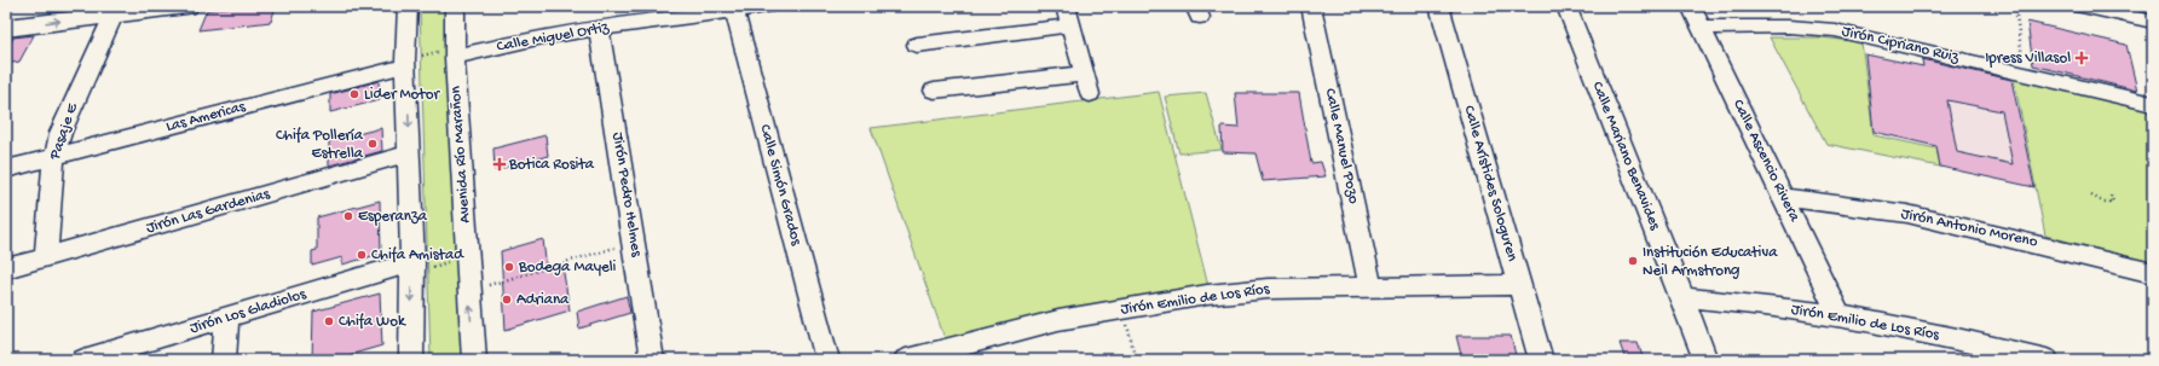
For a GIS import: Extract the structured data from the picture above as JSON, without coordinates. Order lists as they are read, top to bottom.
{
  "streets": {
    "street": [
      "Calle Miguel Ortiz",
      "Jirón Cipriano Ruiz",
      "Las Americas",
      "Pasaje E",
      "Calle Manuel Pozo",
      "Avenida Río Marañon",
      "Calle Mariano Benavides",
      "Calle Ascencio Rivera",
      "Calle Arístides Sologuren",
      "Calle Simón Grados",
      "Jirón Pedro Helmes",
      "Jirón Las Gardenias",
      "Jirón Antonio Moreno",
      "Jirón Emilio de Los Ríos",
      "Jirón Los Gladiolos"
    ]
  },
  "crossings": [
    ["Calle Miguel Ortiz", "Avenida Río Marañon"],
    ["Calle Miguel Ortiz", "Calle Simón Grados"],
    ["Calle Miguel Ortiz", "Jirón Pedro Helmes"],
    ["Jirón Cipriano Ruiz", "Calle Ascencio Rivera"],
    ["Las Americas", "Pasaje E"],
    ["Pasaje E", "Jirón Las Gardenias"],
    ["Calle Manuel Pozo", "Jirón Emilio de Los Ríos"],
    ["Calle Mariano Benavides", "Jirón Emilio de Los Ríos"],
    ["Calle Ascencio Rivera", "Jirón Antonio Moreno"],
    ["Calle Ascencio Rivera", "Jirón Emilio de Los Ríos"],
    ["Calle Arístides Sologuren", "Jirón Emilio de Los Ríos"]
  ],
  "places": {
    "health": ["Ipress Villasol", "Botica Rosita"],
    "other": [
      "Lider Motor",
      "Chifa Pollería Estrella",
      "Esperanza",
      "Chifa Amistad",
      "Institución Educativa Neil Armstrong",
      "Bodega Mayeli",
      "Adriana",
      "Chifa Wok"
    ]
  }
}
